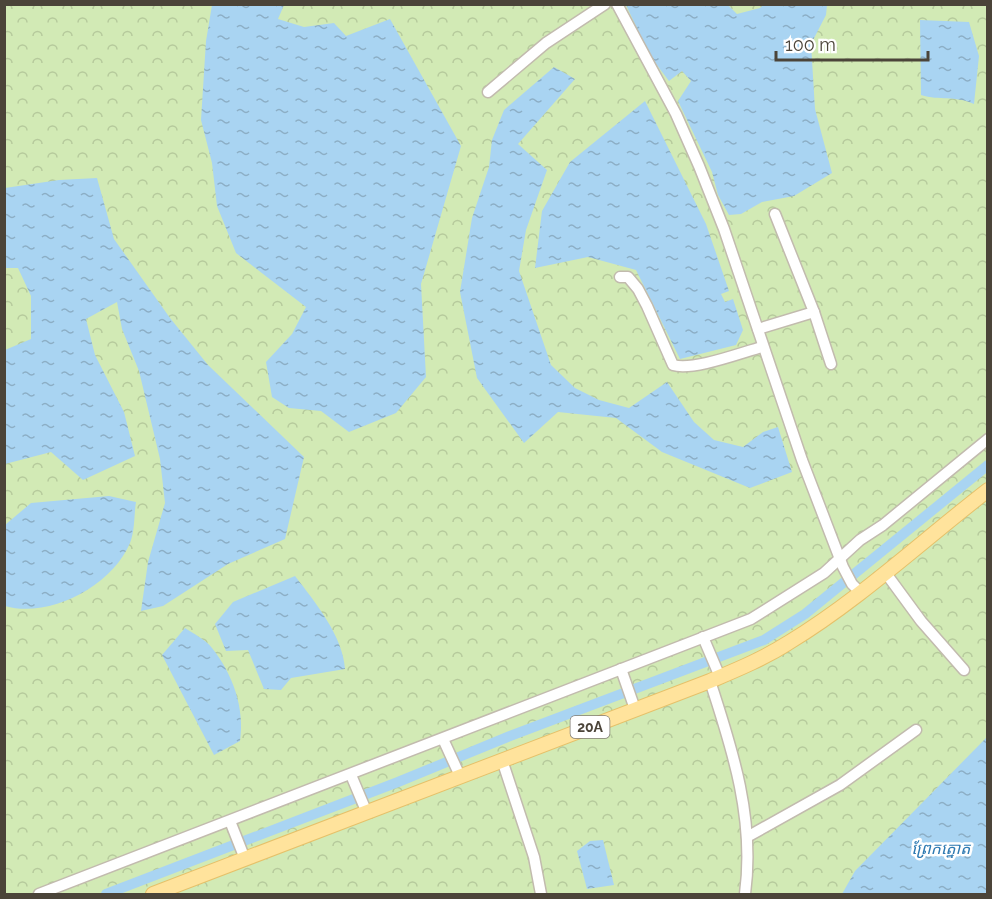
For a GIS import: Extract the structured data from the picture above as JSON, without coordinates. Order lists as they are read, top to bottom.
{
  "streets": {
    "main road": ["20A"]
  },
  "water": ["ព្រែកត្នោត"],
  "scale_bar": "100 m"
}
